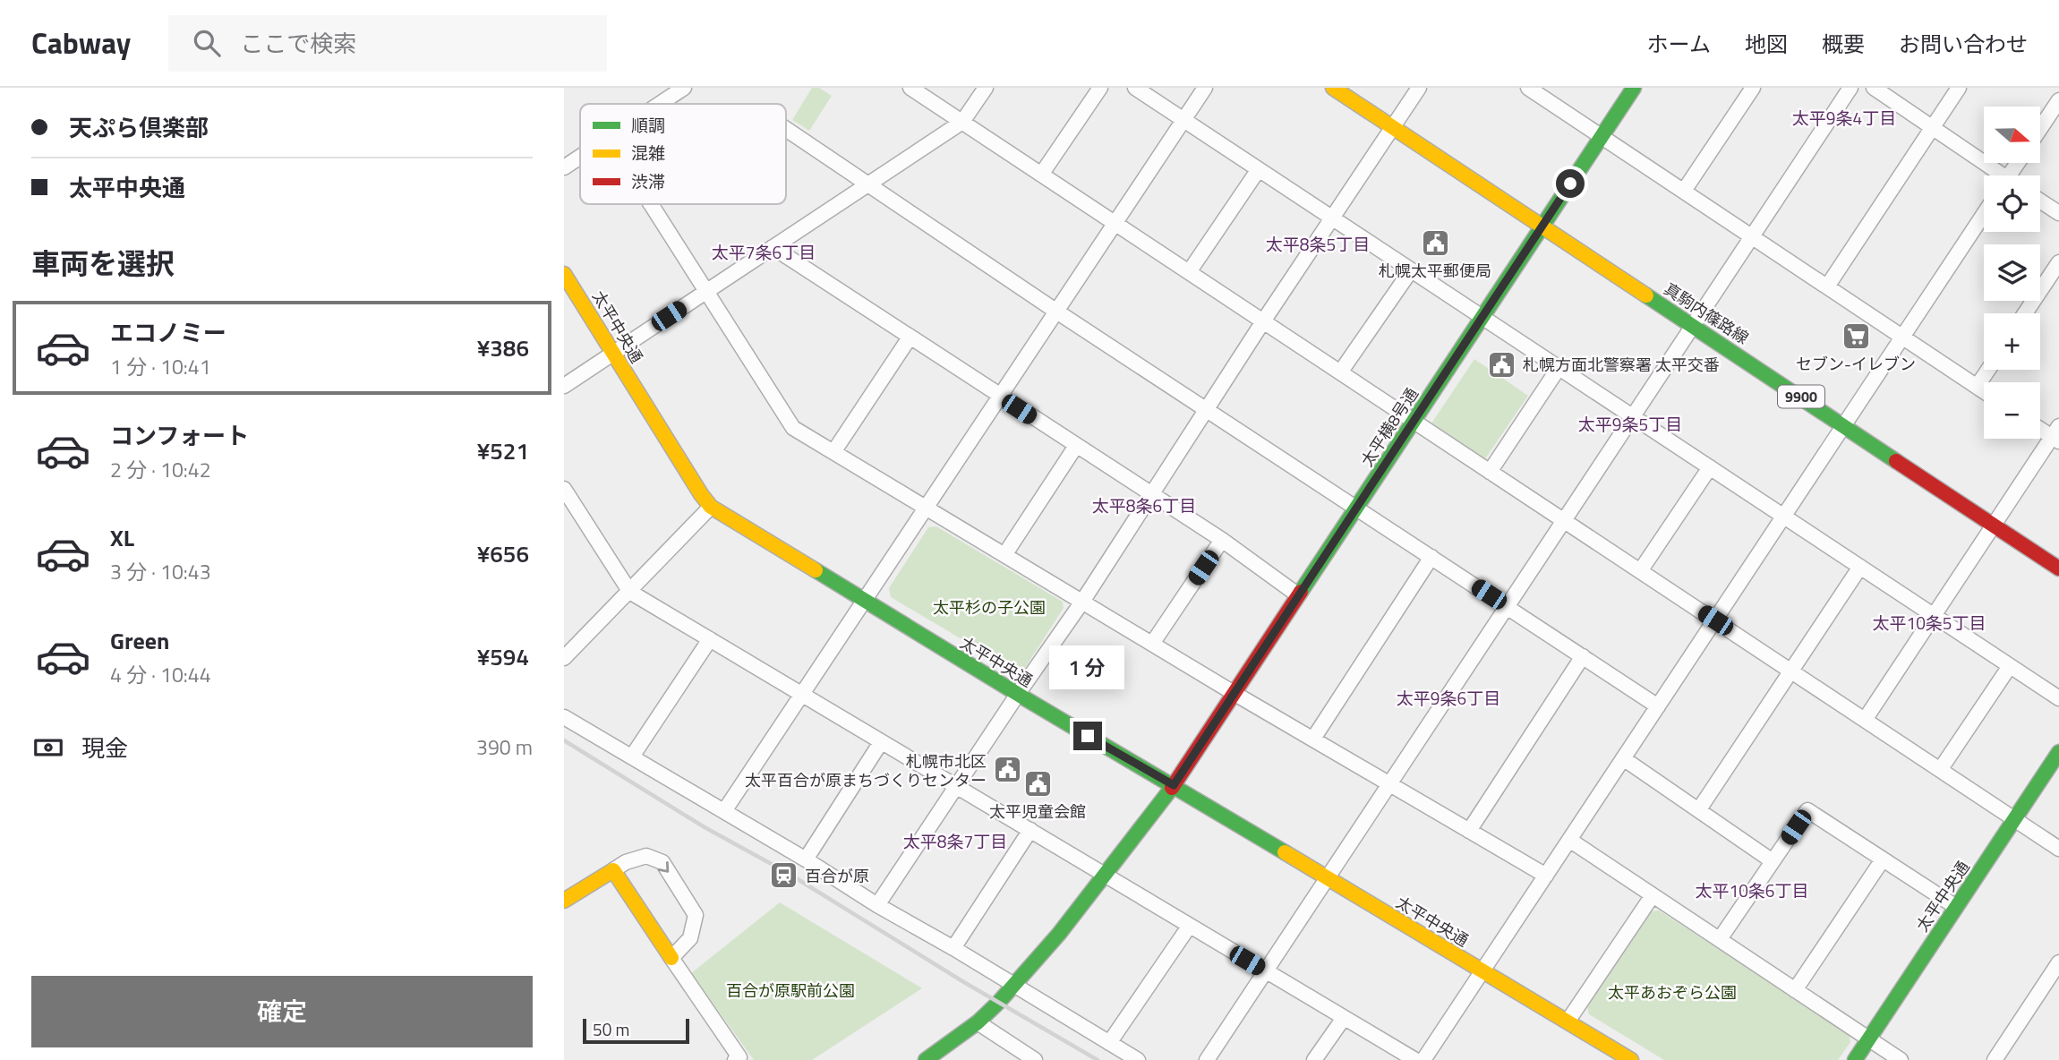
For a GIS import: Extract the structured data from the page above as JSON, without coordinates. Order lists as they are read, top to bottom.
{
  "streets": {
    "street": [
      "真駒内篠路線",
      "太平中央通",
      "9900",
      "太平横8号通"
    ]
  },
  "crossings": [
    ["真駒内篠路線", "太平横8号通"],
    ["太平中央通", "太平横8号通"]
  ],
  "districts": [
    "太平9条4丁目",
    "太平8条5丁目",
    "太平7条6丁目",
    "太平9条5丁目",
    "太平8条6丁目",
    "太平10条5丁目",
    "太平9条6丁目",
    "太平8条7丁目",
    "太平10条6丁目"
  ],
  "parks": ["太平杉の子公園", "百合が原駅前公園", "太平あおぞら公園"],
  "places": {
    "public building": [
      "札幌太平郵便局",
      "札幌方面北警察署 太平交番",
      "札幌市北区 太平百合が原まちづくりセンター",
      "太平児童会館"
    ],
    "supermarket": ["セブン-イレブン"],
    "station": ["百合が原"]
  },
  "legend": ["順調", "混雑", "渋滞"],
  "scale_bar": "50 m",
  "north": "right",
  "page": {
    "header": "Cabway",
    "search": "ここで検索",
    "nav": [
      "ホーム",
      "地図",
      "概要",
      "お問い合わせ"
    ],
    "banner": ["天ぷら倶楽部", "太平中央通"],
    "map_buttons": ["+", "−"],
    "heading": "車両を選択",
    "list": [
      {
        "name": "エコノミー",
        "note": "1 分 · 10:41",
        "value": "¥386"
      },
      {
        "name": "コンフォート",
        "note": "2 分 · 10:42",
        "value": "¥521"
      },
      {
        "name": "XL",
        "note": "3 分 · 10:43",
        "value": "¥656"
      },
      {
        "name": "Green",
        "note": "4 分 · 10:44",
        "value": "¥594"
      }
    ],
    "bubble": "1 分",
    "pay": ["現金", "390 m"],
    "buttons": "確定",
    "scale": "50 m"
  }
}
